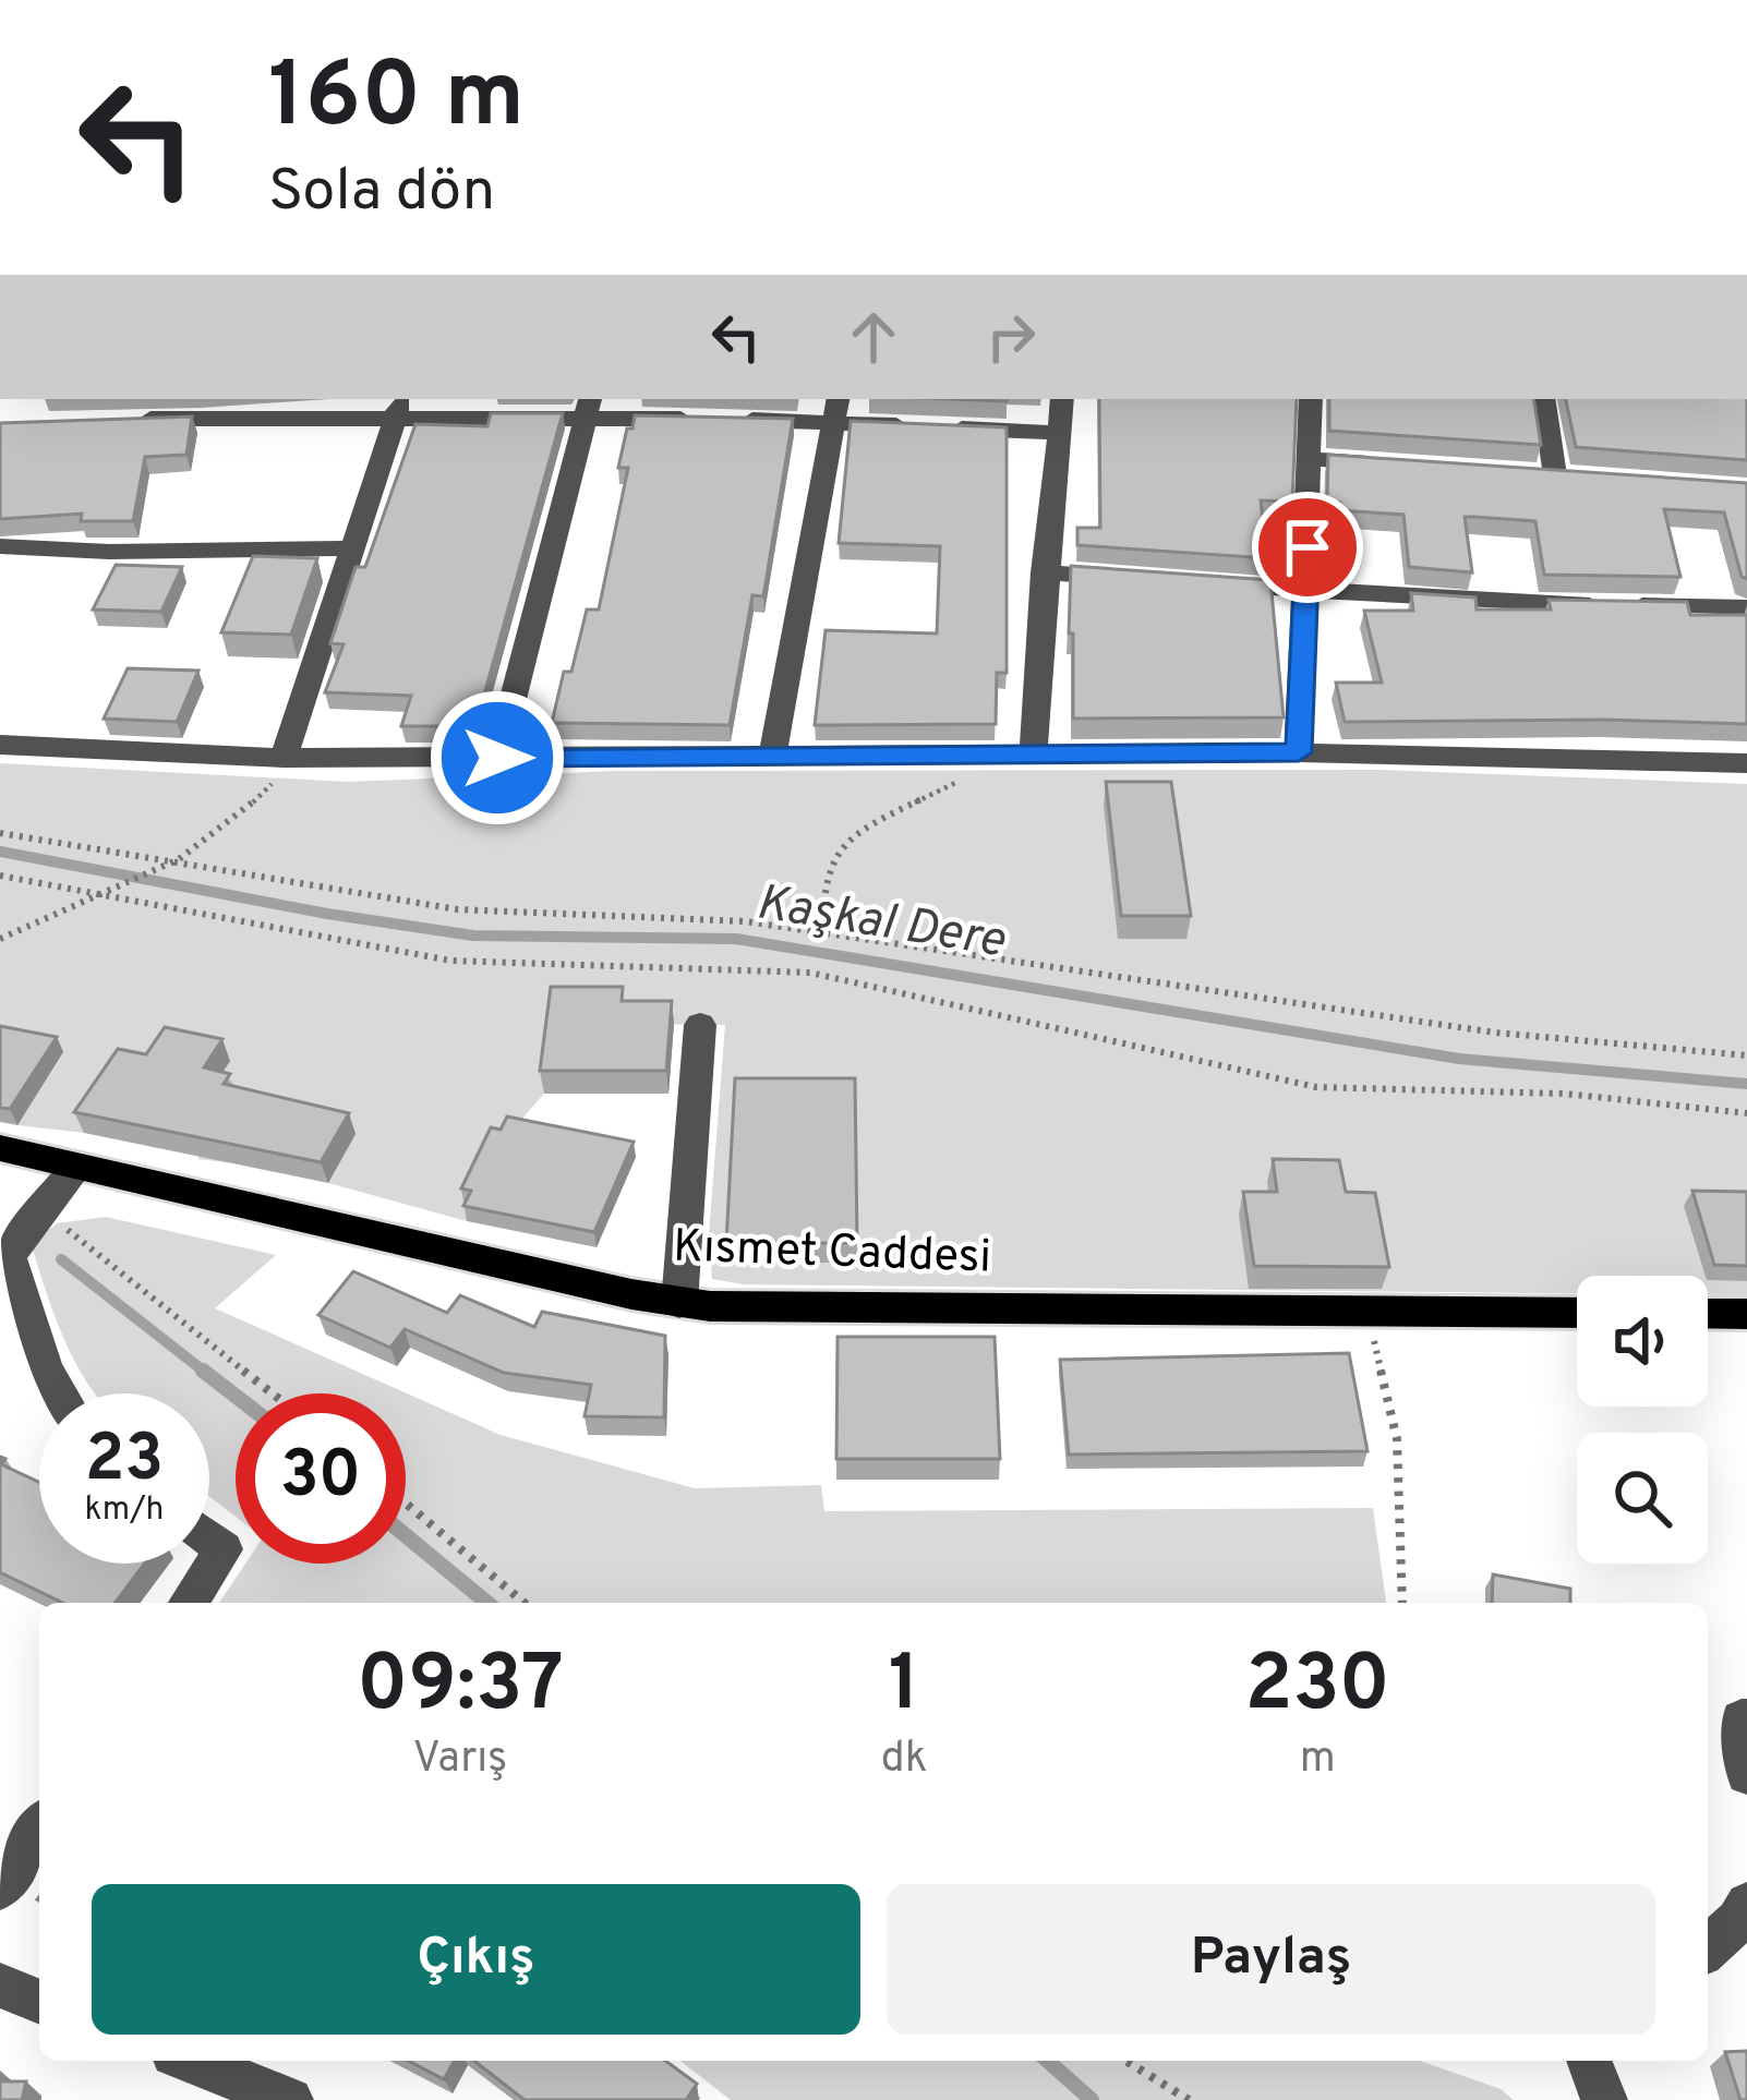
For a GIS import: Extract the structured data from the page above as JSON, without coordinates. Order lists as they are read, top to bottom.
{
  "streets": {
    "main road": ["Kısmet Caddesi"]
  },
  "water": ["Kaşkal Dere"],
  "page": {
    "turn": ["160 m", "Sola dön"],
    "speed": "23 km/h",
    "limit": "30",
    "eta": [
      "09:37",
      "Varış",
      "1",
      "dk",
      "230",
      "m"
    ],
    "buttons": ["Çıkış", "Paylaş"]
  }
}
